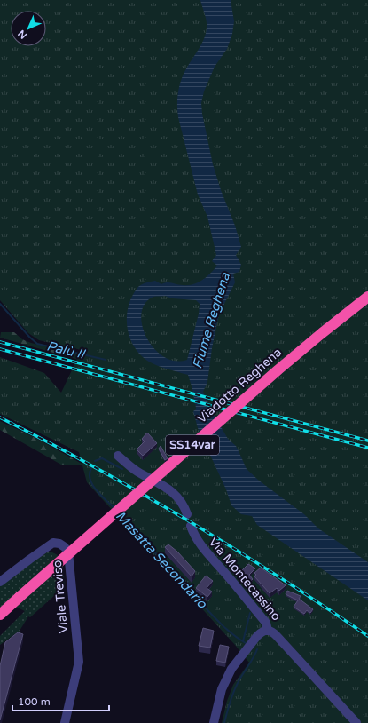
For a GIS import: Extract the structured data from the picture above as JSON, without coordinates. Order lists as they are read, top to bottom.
{
  "streets": {
    "highway": ["Viadotto Reghena", "SS14var"],
    "street": ["Via Montecassino", "Viale Treviso"]
  },
  "water": ["Fiume Reghena", "Palù II", "Masatta Secondario"],
  "scale_bar": "100 m",
  "north": "bottom left"
}
